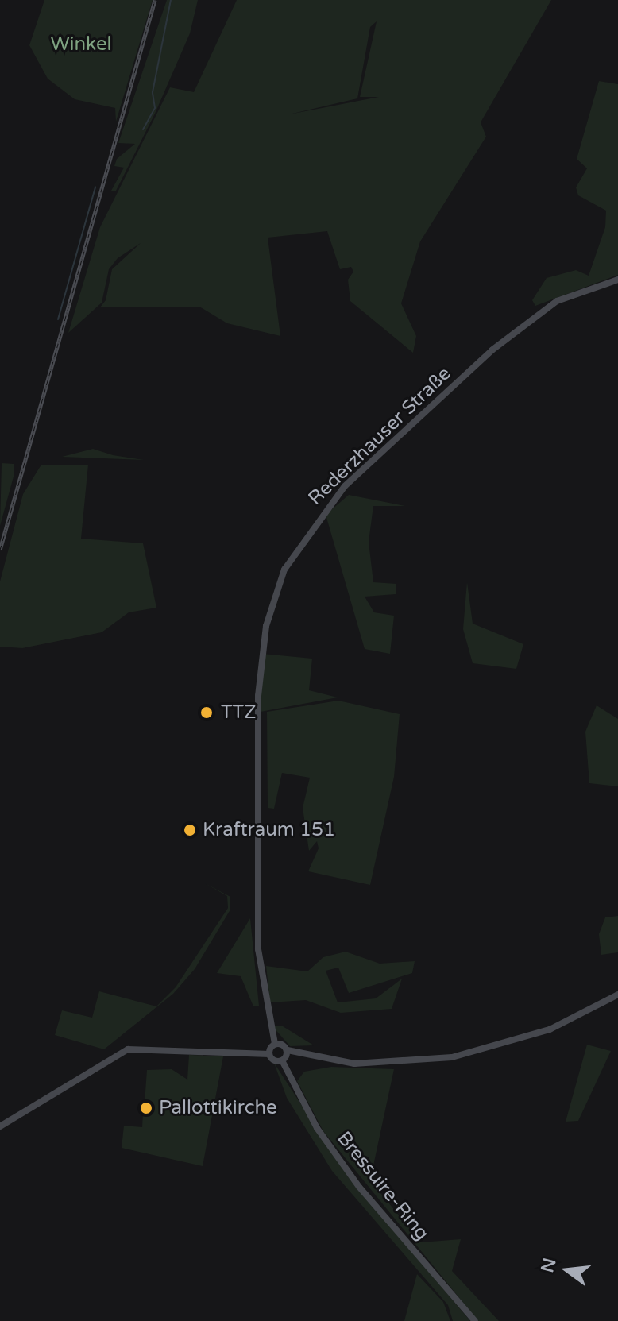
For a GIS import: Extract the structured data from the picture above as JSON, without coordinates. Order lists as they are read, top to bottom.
{
  "streets": {
    "main road": ["Rederzhauser Straße", "Bressuire-Ring"]
  },
  "parks": ["Winkel"],
  "places": ["TTZ", "Kraftraum 151", "Pallottikirche"],
  "north": "left"
}
